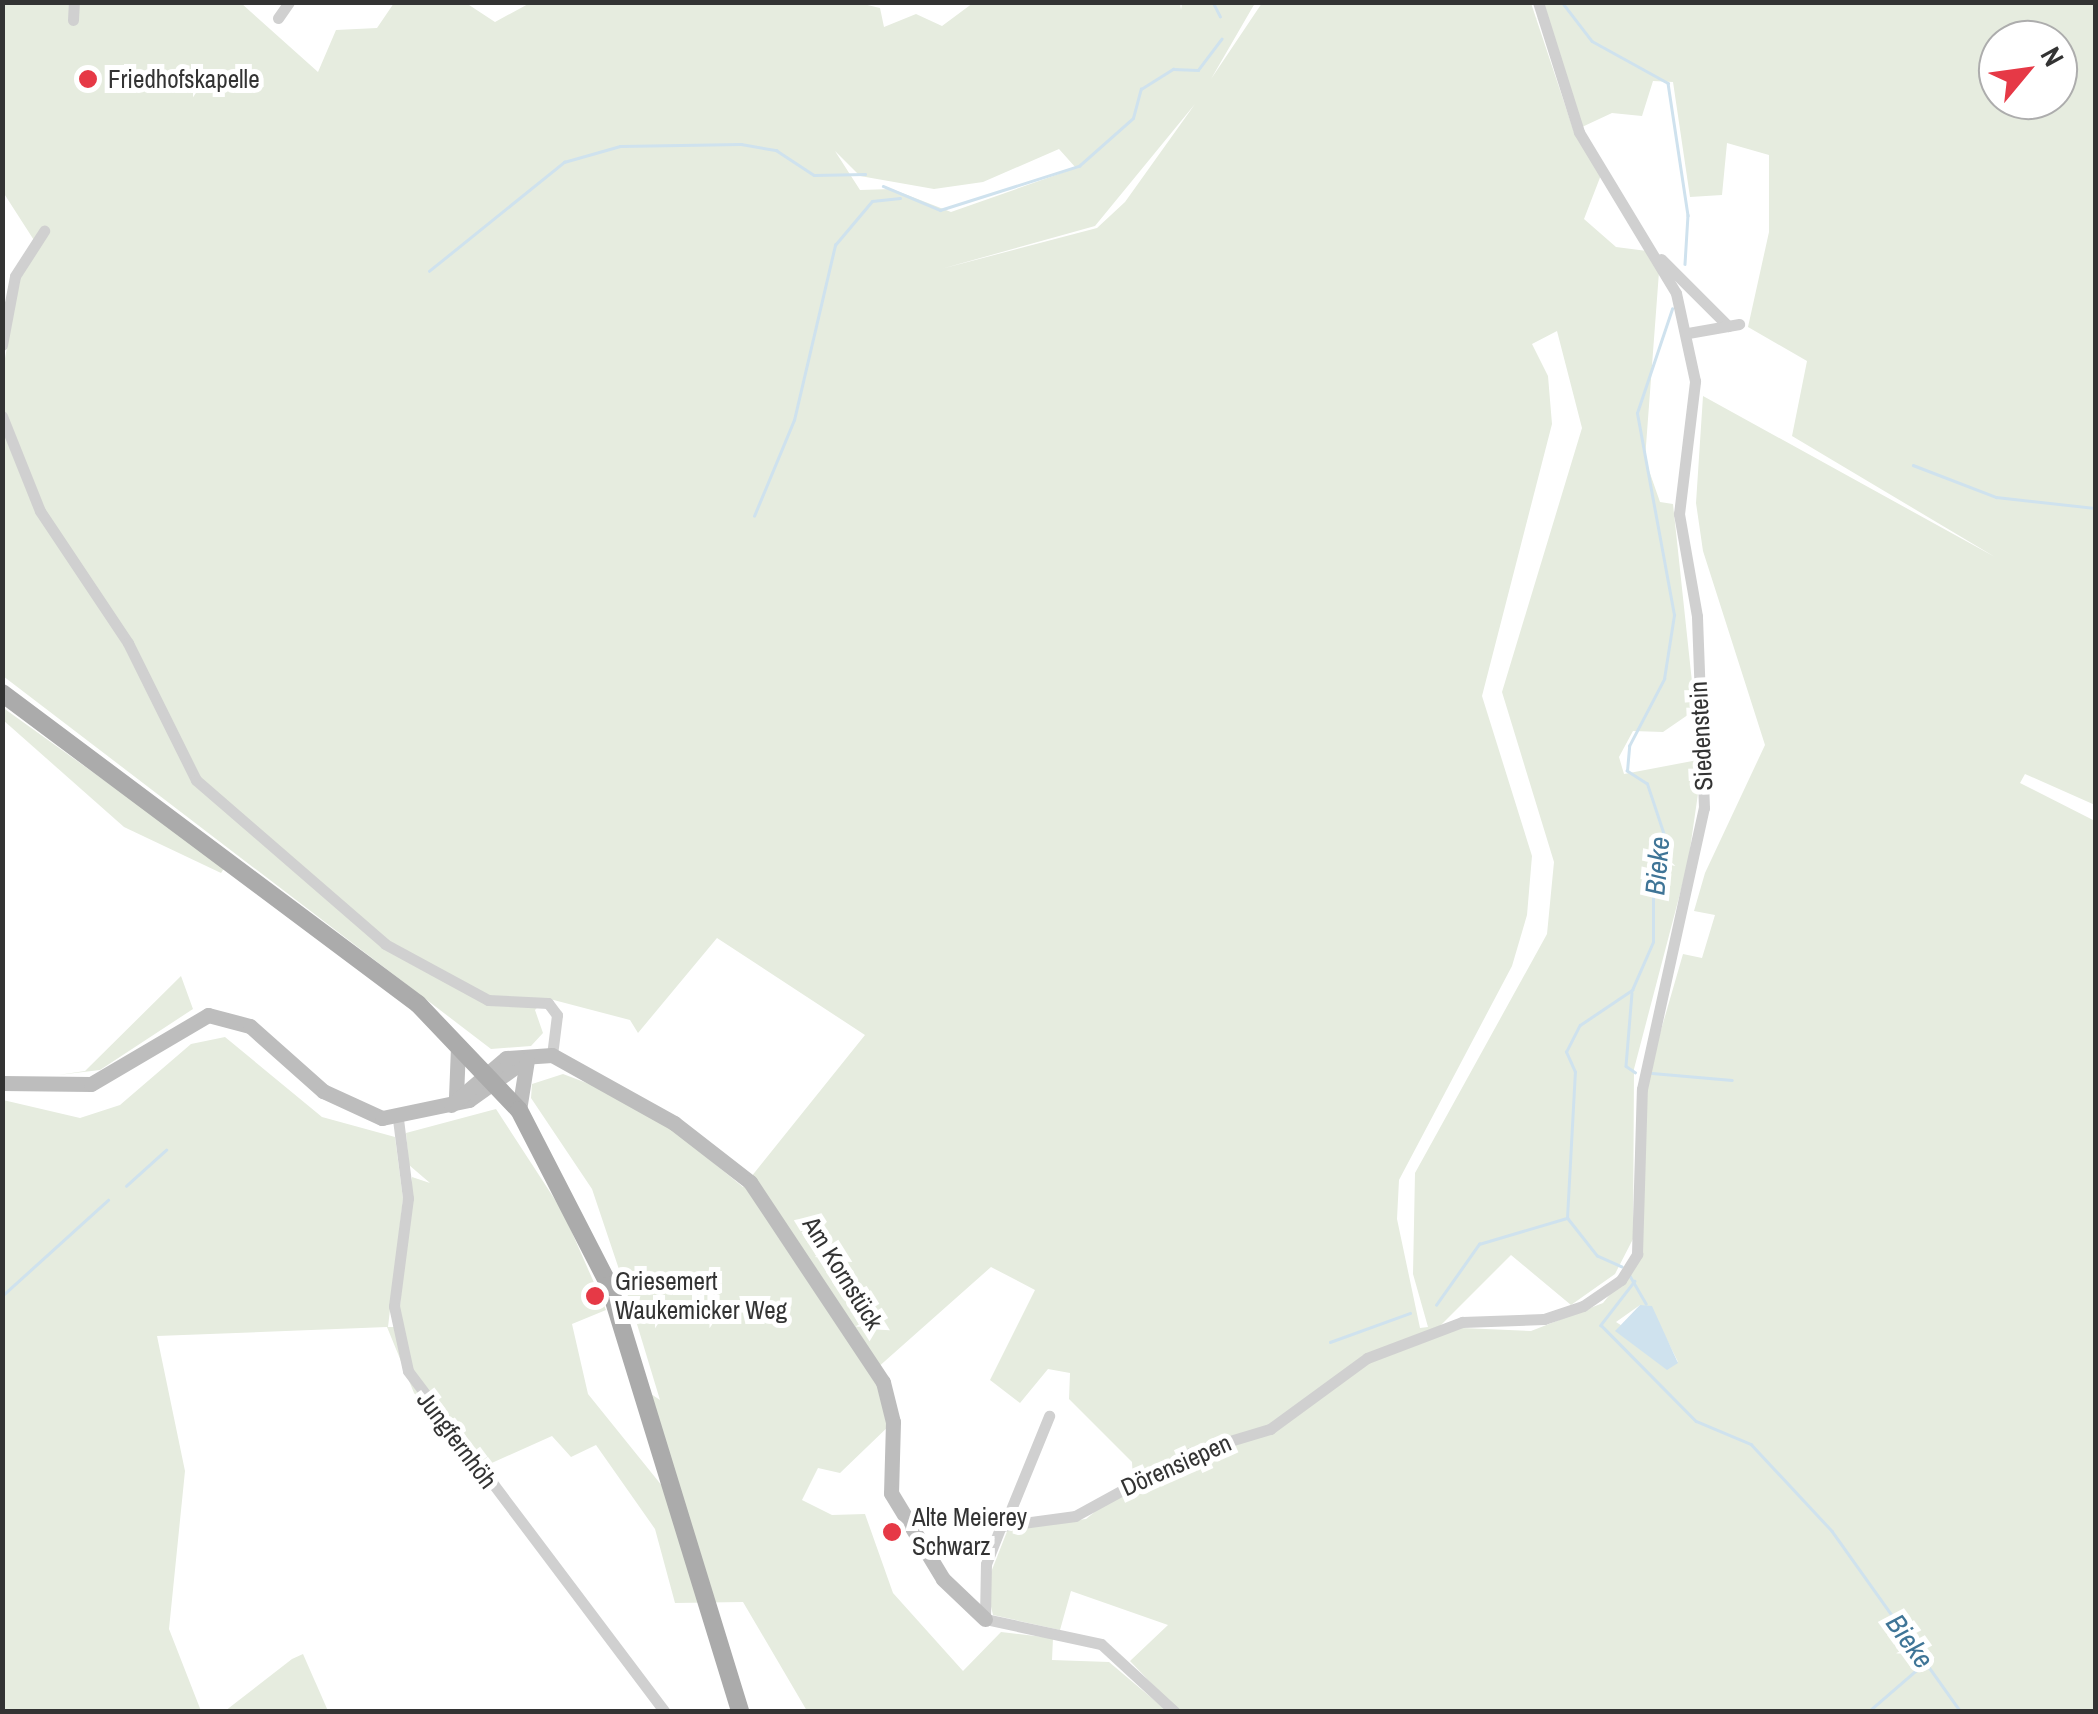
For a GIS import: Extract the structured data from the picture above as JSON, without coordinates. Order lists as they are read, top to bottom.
{
  "streets": {
    "street": [
      "Siedenstein",
      "Am Kornstück",
      "Jungfernhöh",
      "Dörensiepen"
    ]
  },
  "crossings": [
    ["Siedenstein", "Dörensiepen"]
  ],
  "water": ["Bieke"],
  "places": ["Friedhofskapelle", "Griesemert Waukemicker Weg", "Alte Meierey Schwarz"],
  "north": "top right"
}
